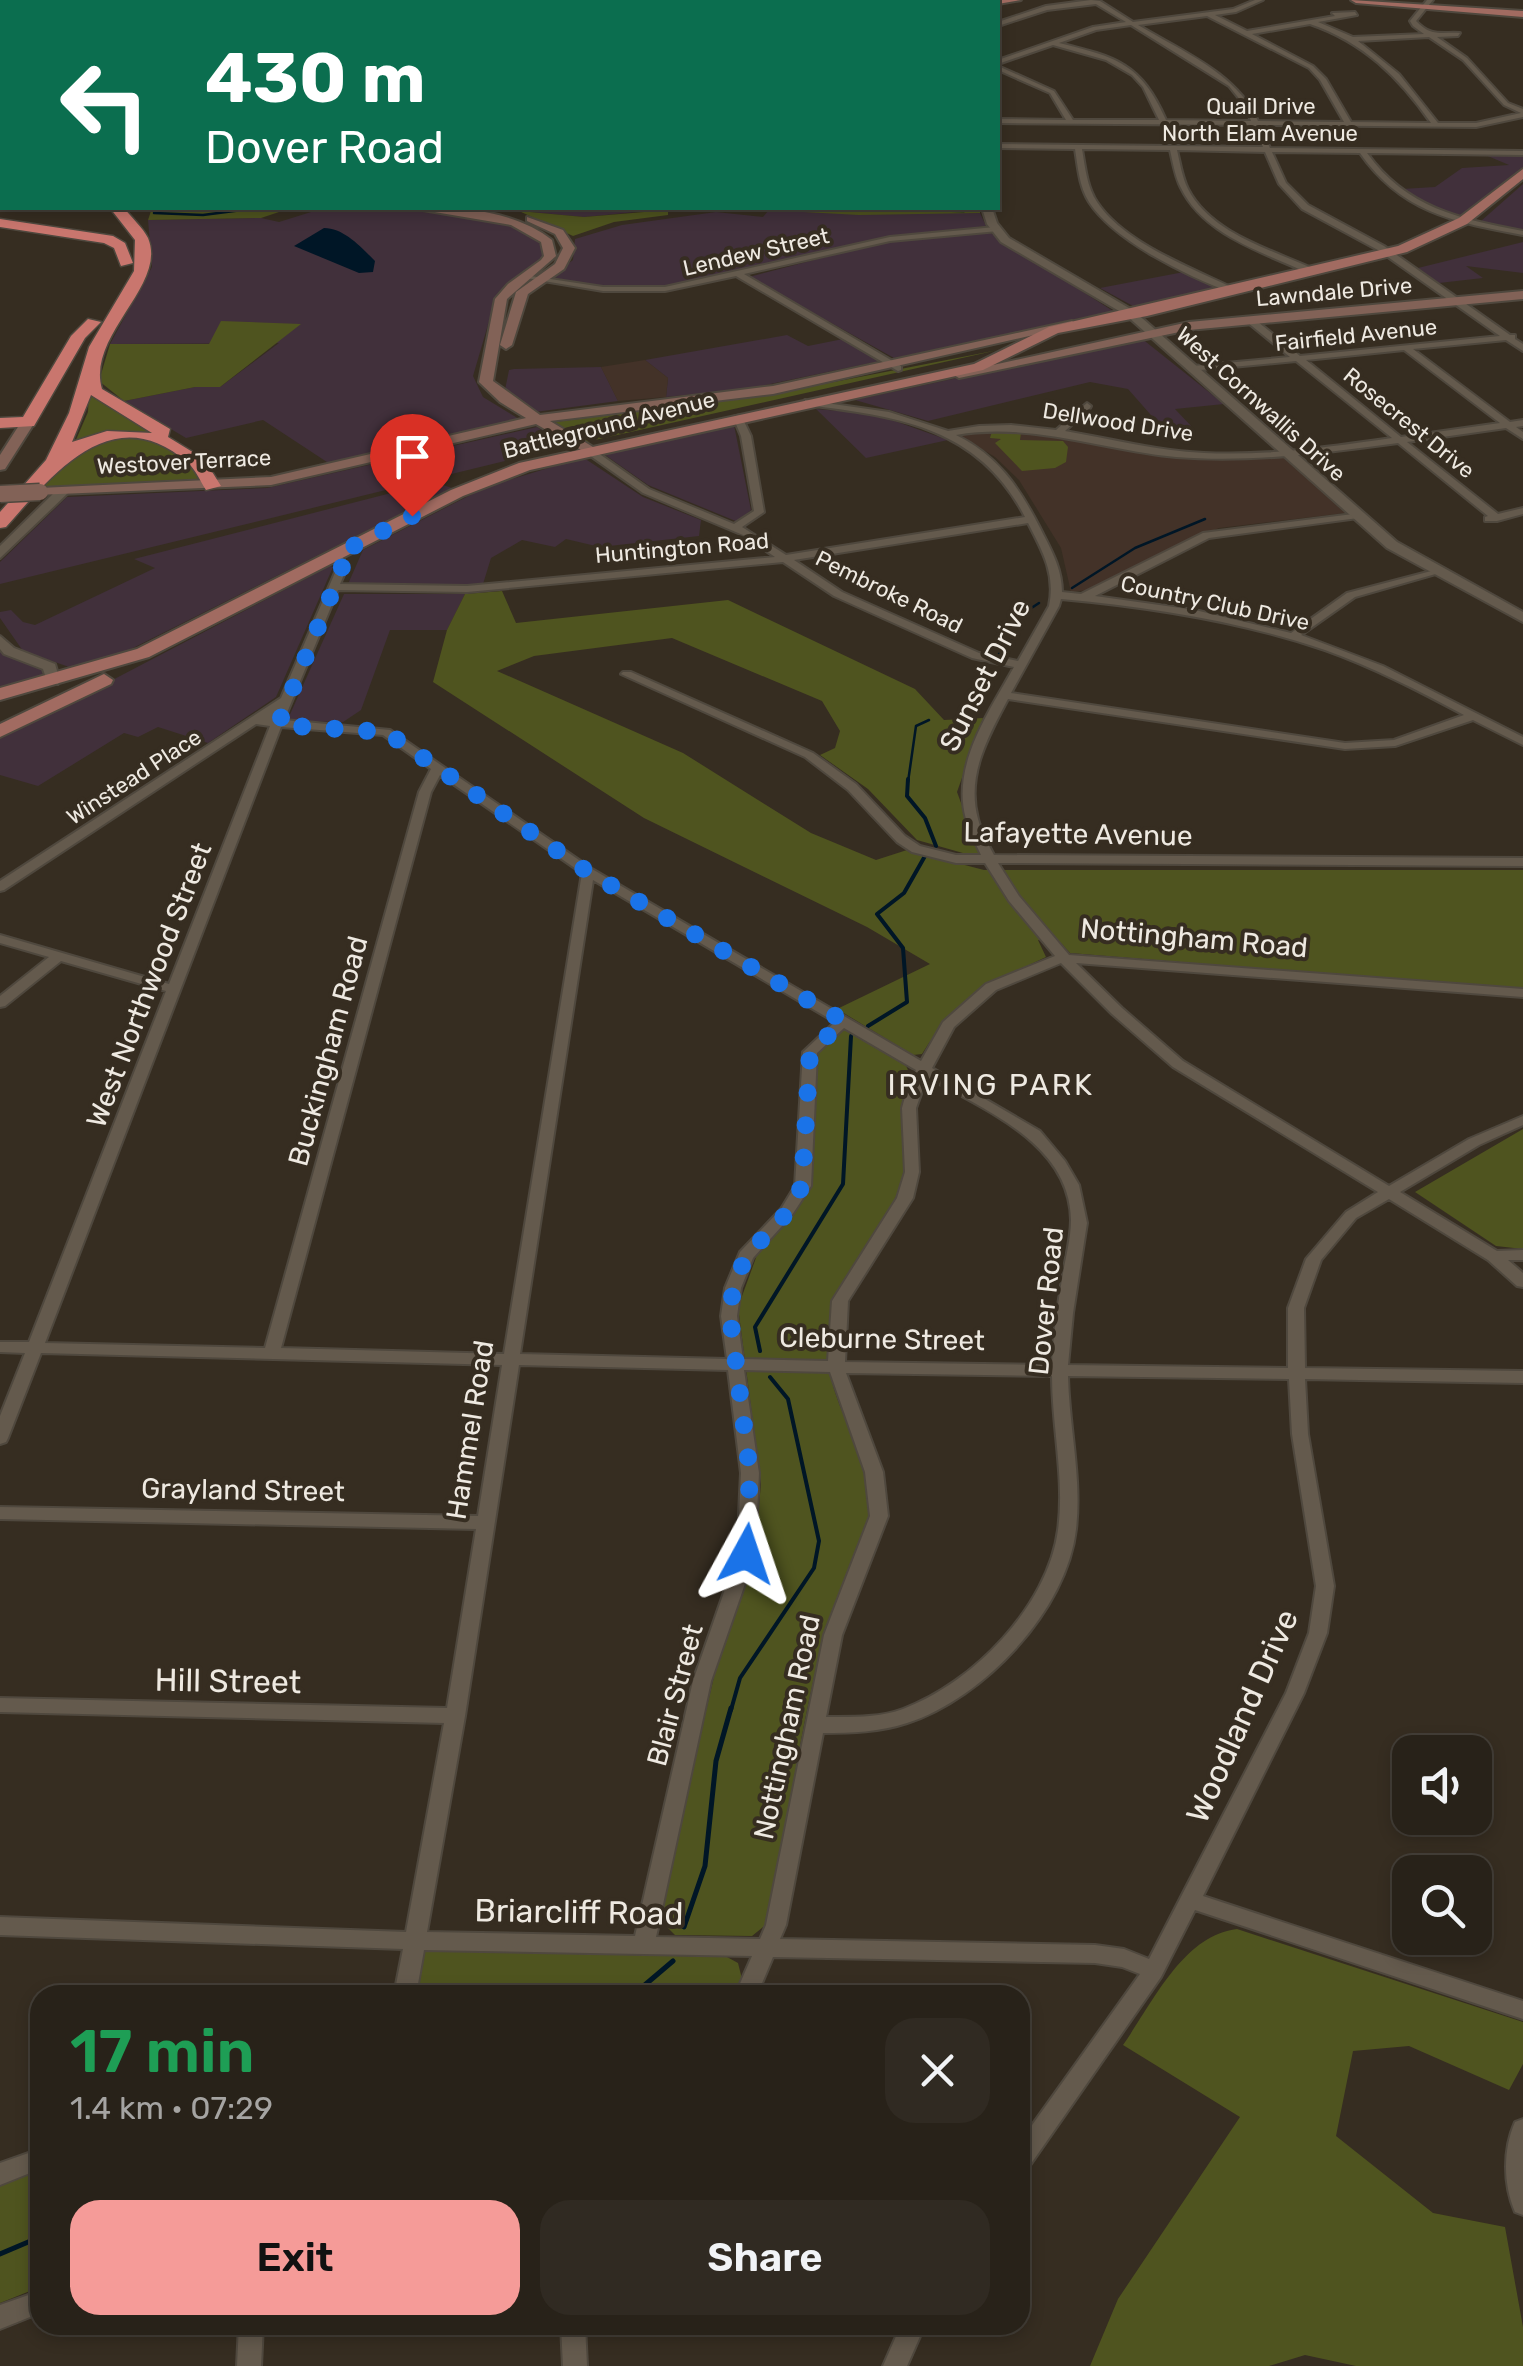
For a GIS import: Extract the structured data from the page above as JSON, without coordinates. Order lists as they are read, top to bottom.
{
  "streets": {
    "main road": [
      "Lawndale Drive",
      "Battleground Avenue",
      "Westover Terrace",
      "Pembroke Road"
    ],
    "street": [
      "Quail Drive",
      "North Elam Avenue",
      "Lendew Street",
      "Fairfield Avenue",
      "West Cornwallis Drive",
      "Dellwood Drive",
      "Rosecrest Drive",
      "Huntington Road",
      "Country Club Drive",
      "Sunset Drive",
      "Winstead Place",
      "Lafayette Avenue",
      "Nottingham Road",
      "West Northwood Street",
      "Buckingham Road",
      "Dover Road",
      "Cleburne Street",
      "Hammel Road",
      "Grayland Street",
      "Hill Street",
      "Blair Street",
      "Woodland Drive",
      "Briarcliff Road"
    ]
  },
  "crossings": [
    ["Lendew Street", "West Cornwallis Drive"],
    ["Lawndale Drive", "West Cornwallis Drive"],
    ["Lawndale Drive", "Rosecrest Drive"],
    ["Lawndale Drive", "Battleground Avenue"],
    ["Lawndale Drive", "Sunset Drive"],
    ["Fairfield Avenue", "West Cornwallis Drive"],
    ["Fairfield Avenue", "Rosecrest Drive"],
    ["West Cornwallis Drive", "Dellwood Drive"],
    ["West Cornwallis Drive", "Battleground Avenue"],
    ["Dellwood Drive", "Rosecrest Drive"],
    ["Dellwood Drive", "Sunset Drive"],
    ["Battleground Avenue", "Westover Terrace"],
    ["Battleground Avenue", "Pembroke Road"],
    ["Battleground Avenue", "Sunset Drive"],
    ["Battleground Avenue", "West Northwood Street"],
    ["Westover Terrace", "Pembroke Road"],
    ["Huntington Road", "Pembroke Road"],
    ["Huntington Road", "Sunset Drive"],
    ["Huntington Road", "West Northwood Street"],
    ["Pembroke Road", "Sunset Drive"],
    ["Country Club Drive", "Sunset Drive"],
    ["Sunset Drive", "Lafayette Avenue"],
    ["Sunset Drive", "Nottingham Road"],
    ["Sunset Drive", "Woodland Drive"],
    ["Winstead Place", "West Northwood Street"],
    ["Winstead Place", "Dover Road"],
    ["Nottingham Road", "Dover Road"],
    ["Nottingham Road", "Cleburne Street"],
    ["Nottingham Road", "Briarcliff Road"],
    ["West Northwood Street", "Dover Road"],
    ["West Northwood Street", "Cleburne Street"],
    ["Buckingham Road", "Dover Road"],
    ["Buckingham Road", "Cleburne Street"],
    ["Dover Road", "Cleburne Street"],
    ["Dover Road", "Hammel Road"],
    ["Dover Road", "Blair Street"],
    ["Cleburne Street", "Hammel Road"],
    ["Cleburne Street", "Blair Street"],
    ["Cleburne Street", "Woodland Drive"],
    ["Hammel Road", "Grayland Street"],
    ["Hammel Road", "Hill Street"],
    ["Hammel Road", "Briarcliff Road"],
    ["Blair Street", "Briarcliff Road"],
    ["Woodland Drive", "Briarcliff Road"]
  ],
  "districts": ["IRVING PARK"],
  "page": {
    "turn": ["430 m", "Dover Road"],
    "heading": ["17 min", "1.4 km · 07:29"],
    "buttons": ["Exit", "Share"]
  }
}
